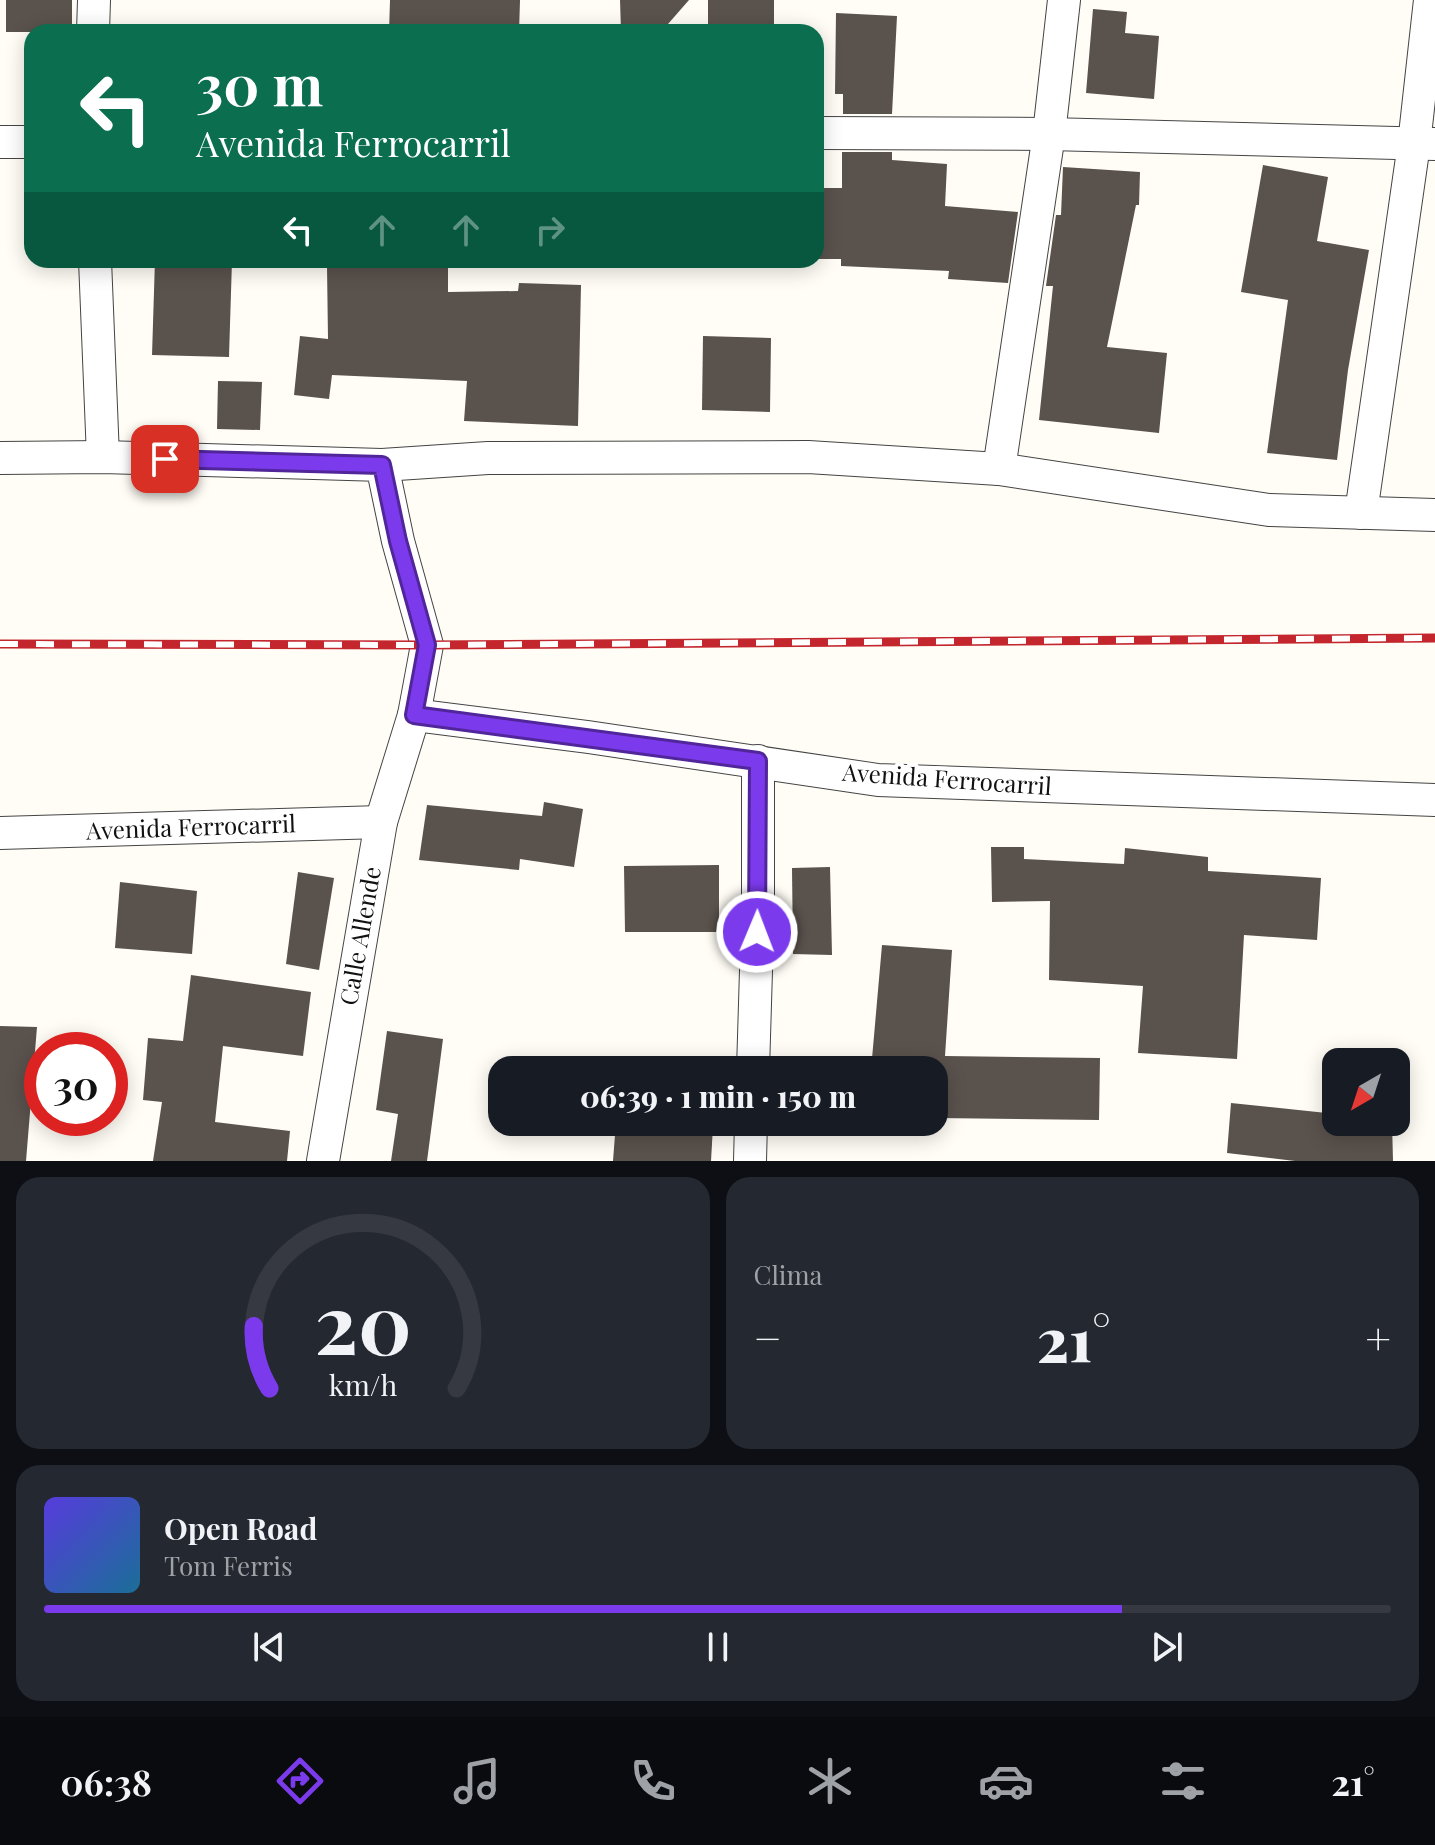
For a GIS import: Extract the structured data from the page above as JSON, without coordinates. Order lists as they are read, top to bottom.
{
  "streets": {
    "street": ["Avenida Ferrocarril", "Calle Allende"]
  },
  "crossings": [
    ["Avenida Ferrocarril", "Calle Allende"]
  ],
  "north": "bottom left",
  "page": {
    "turn": ["30 m", "Avenida Ferrocarril"],
    "limit": "30",
    "trip": "06:39 · 1 min · 150 m",
    "tile": "Clima",
    "heat": ["−", "21°", "+"],
    "song": ["Open Road", "Tom Ferris"],
    "tabs": ["06:38", "21°"],
    "gauge": ["20", "km/h"]
  }
}
